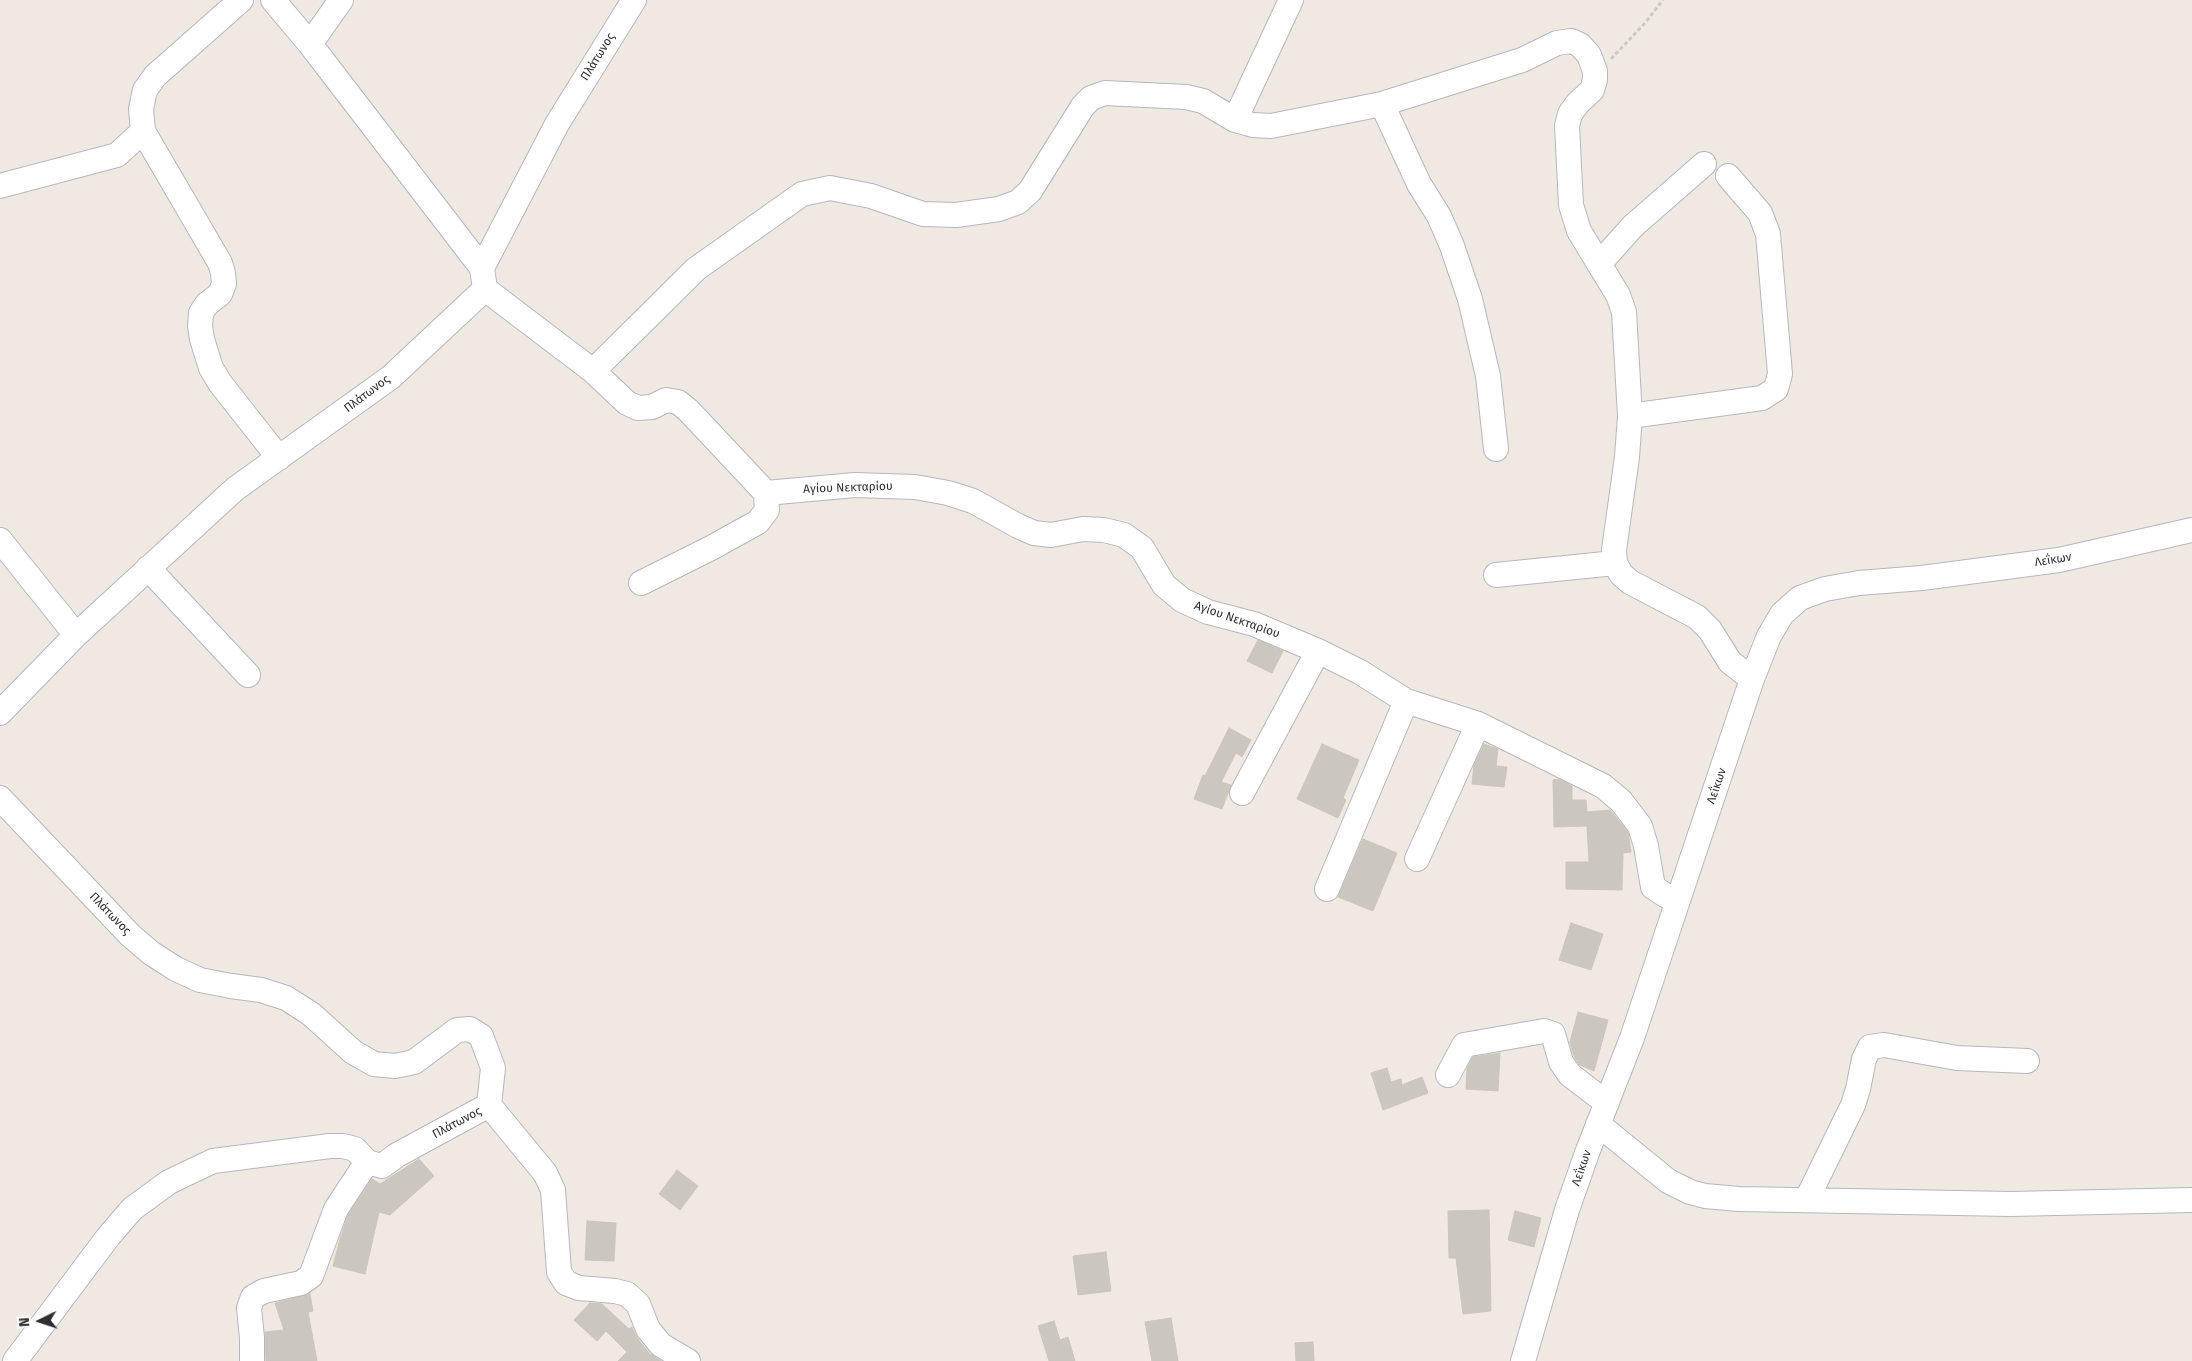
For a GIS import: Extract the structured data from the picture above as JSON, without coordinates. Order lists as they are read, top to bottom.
{
  "streets": {
    "street": ["Πλάτωνος", "Αγίου Νεκταρίου", "Λεΐκων"]
  },
  "crossings": [
    ["Αγίου Νεκταρίου", "Λεΐκων"]
  ],
  "north": "left"
}
